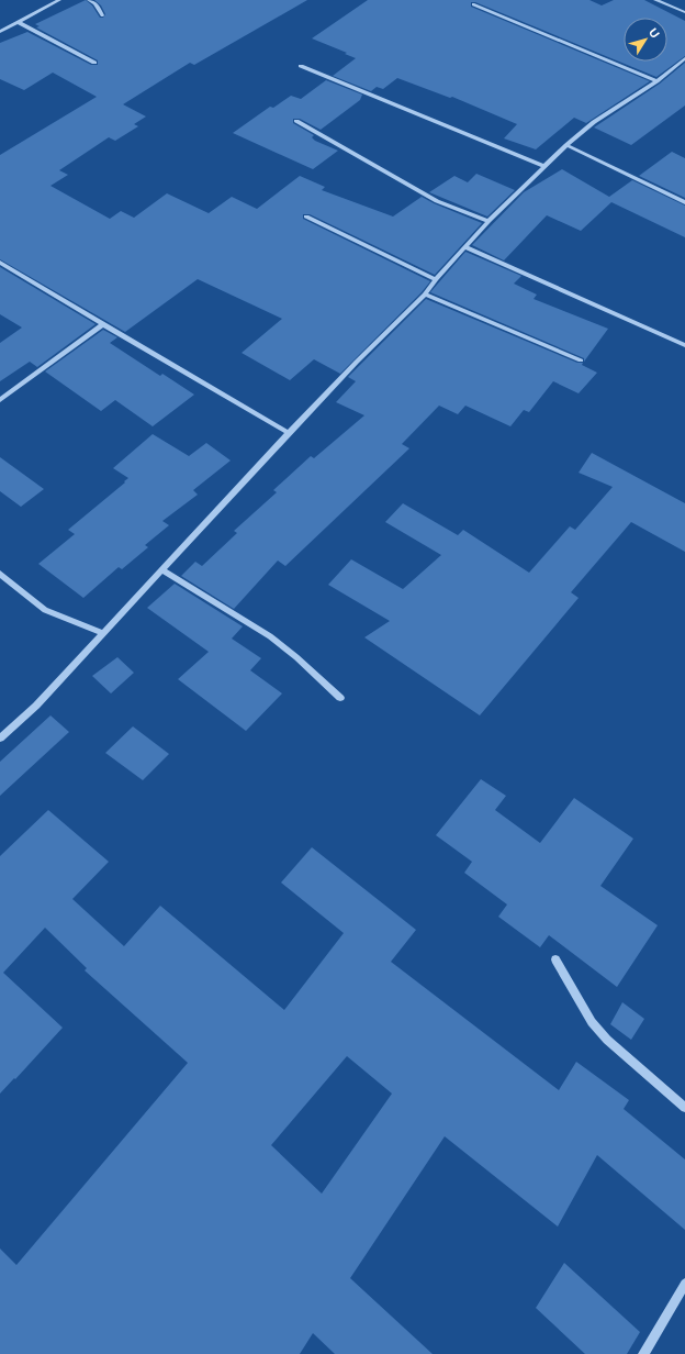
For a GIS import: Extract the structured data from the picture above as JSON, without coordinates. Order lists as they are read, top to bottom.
{
  "north": "top right"
}
